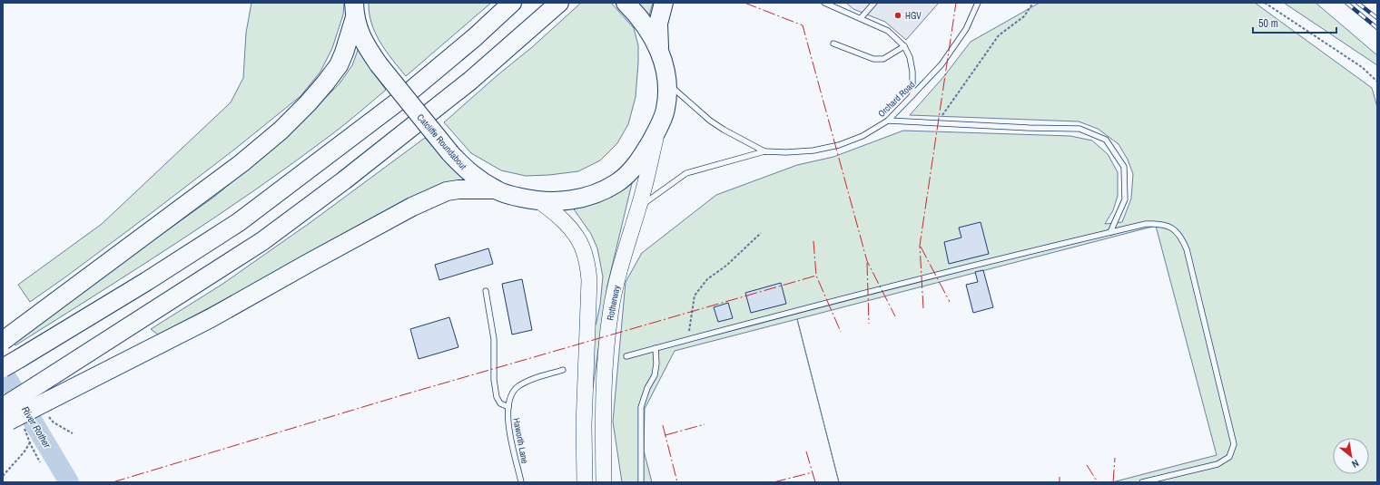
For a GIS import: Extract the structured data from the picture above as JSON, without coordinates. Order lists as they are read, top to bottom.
{
  "streets": {
    "highway": ["Catcliffe Roundabout"],
    "main road": ["Rotherway"],
    "lane": ["Orchard Road", "Haworth Lane"]
  },
  "crossings": [
    ["Orchard Road", "Catcliffe Roundabout"],
    ["Orchard Road", "Rotherway"],
    ["Catcliffe Roundabout", "Rotherway"]
  ],
  "water": ["River Rother"],
  "places": ["HGV"],
  "scale_bar": "50 m",
  "north": "bottom right"
}
